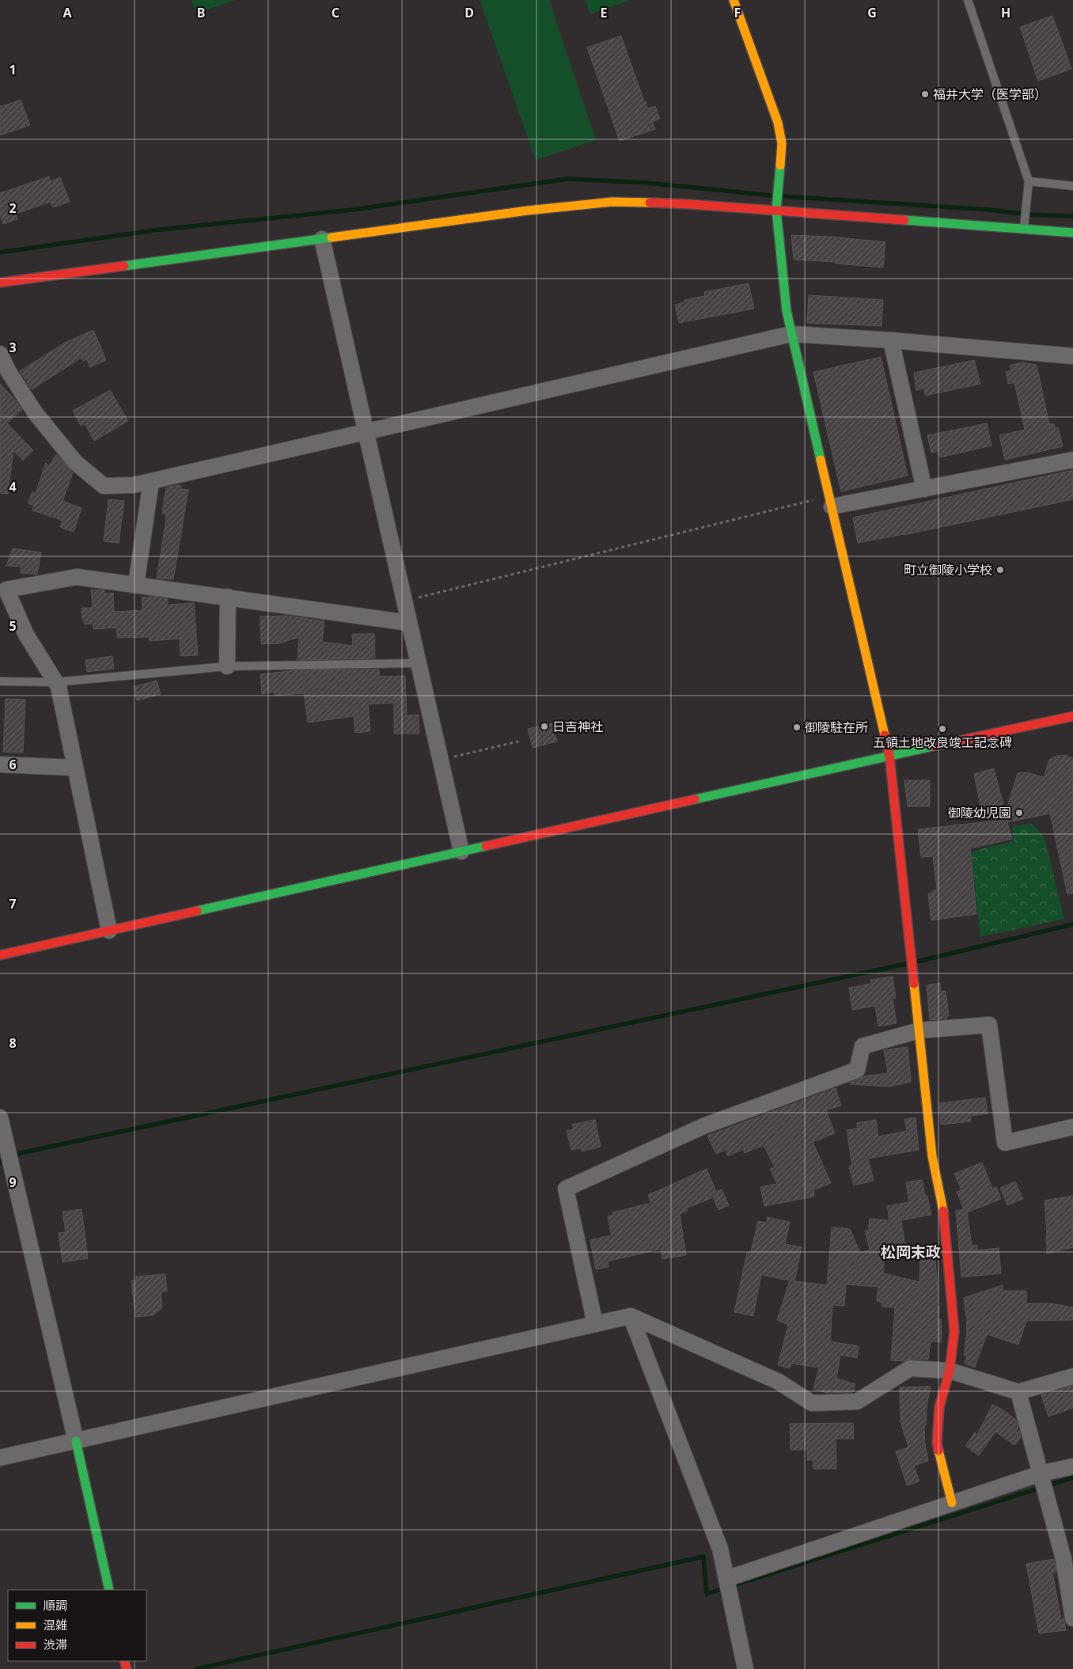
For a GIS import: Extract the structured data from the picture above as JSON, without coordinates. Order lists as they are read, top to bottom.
{
  "districts": ["松岡末政"],
  "places": [
    "福井大学（医学部）",
    "町立御陵小学校",
    "日吉神社",
    "御陵駐在所",
    "五領土地改良竣工記念碑",
    "御陵幼児園"
  ],
  "legend": ["順調", "混雑", "渋滞"],
  "grid": {
    "columns": [
      "A",
      "B",
      "C",
      "D",
      "E",
      "F",
      "G",
      "H"
    ],
    "rows": [
      "1",
      "2",
      "3",
      "4",
      "5",
      "6",
      "7",
      "8",
      "9"
    ]
  }
}
